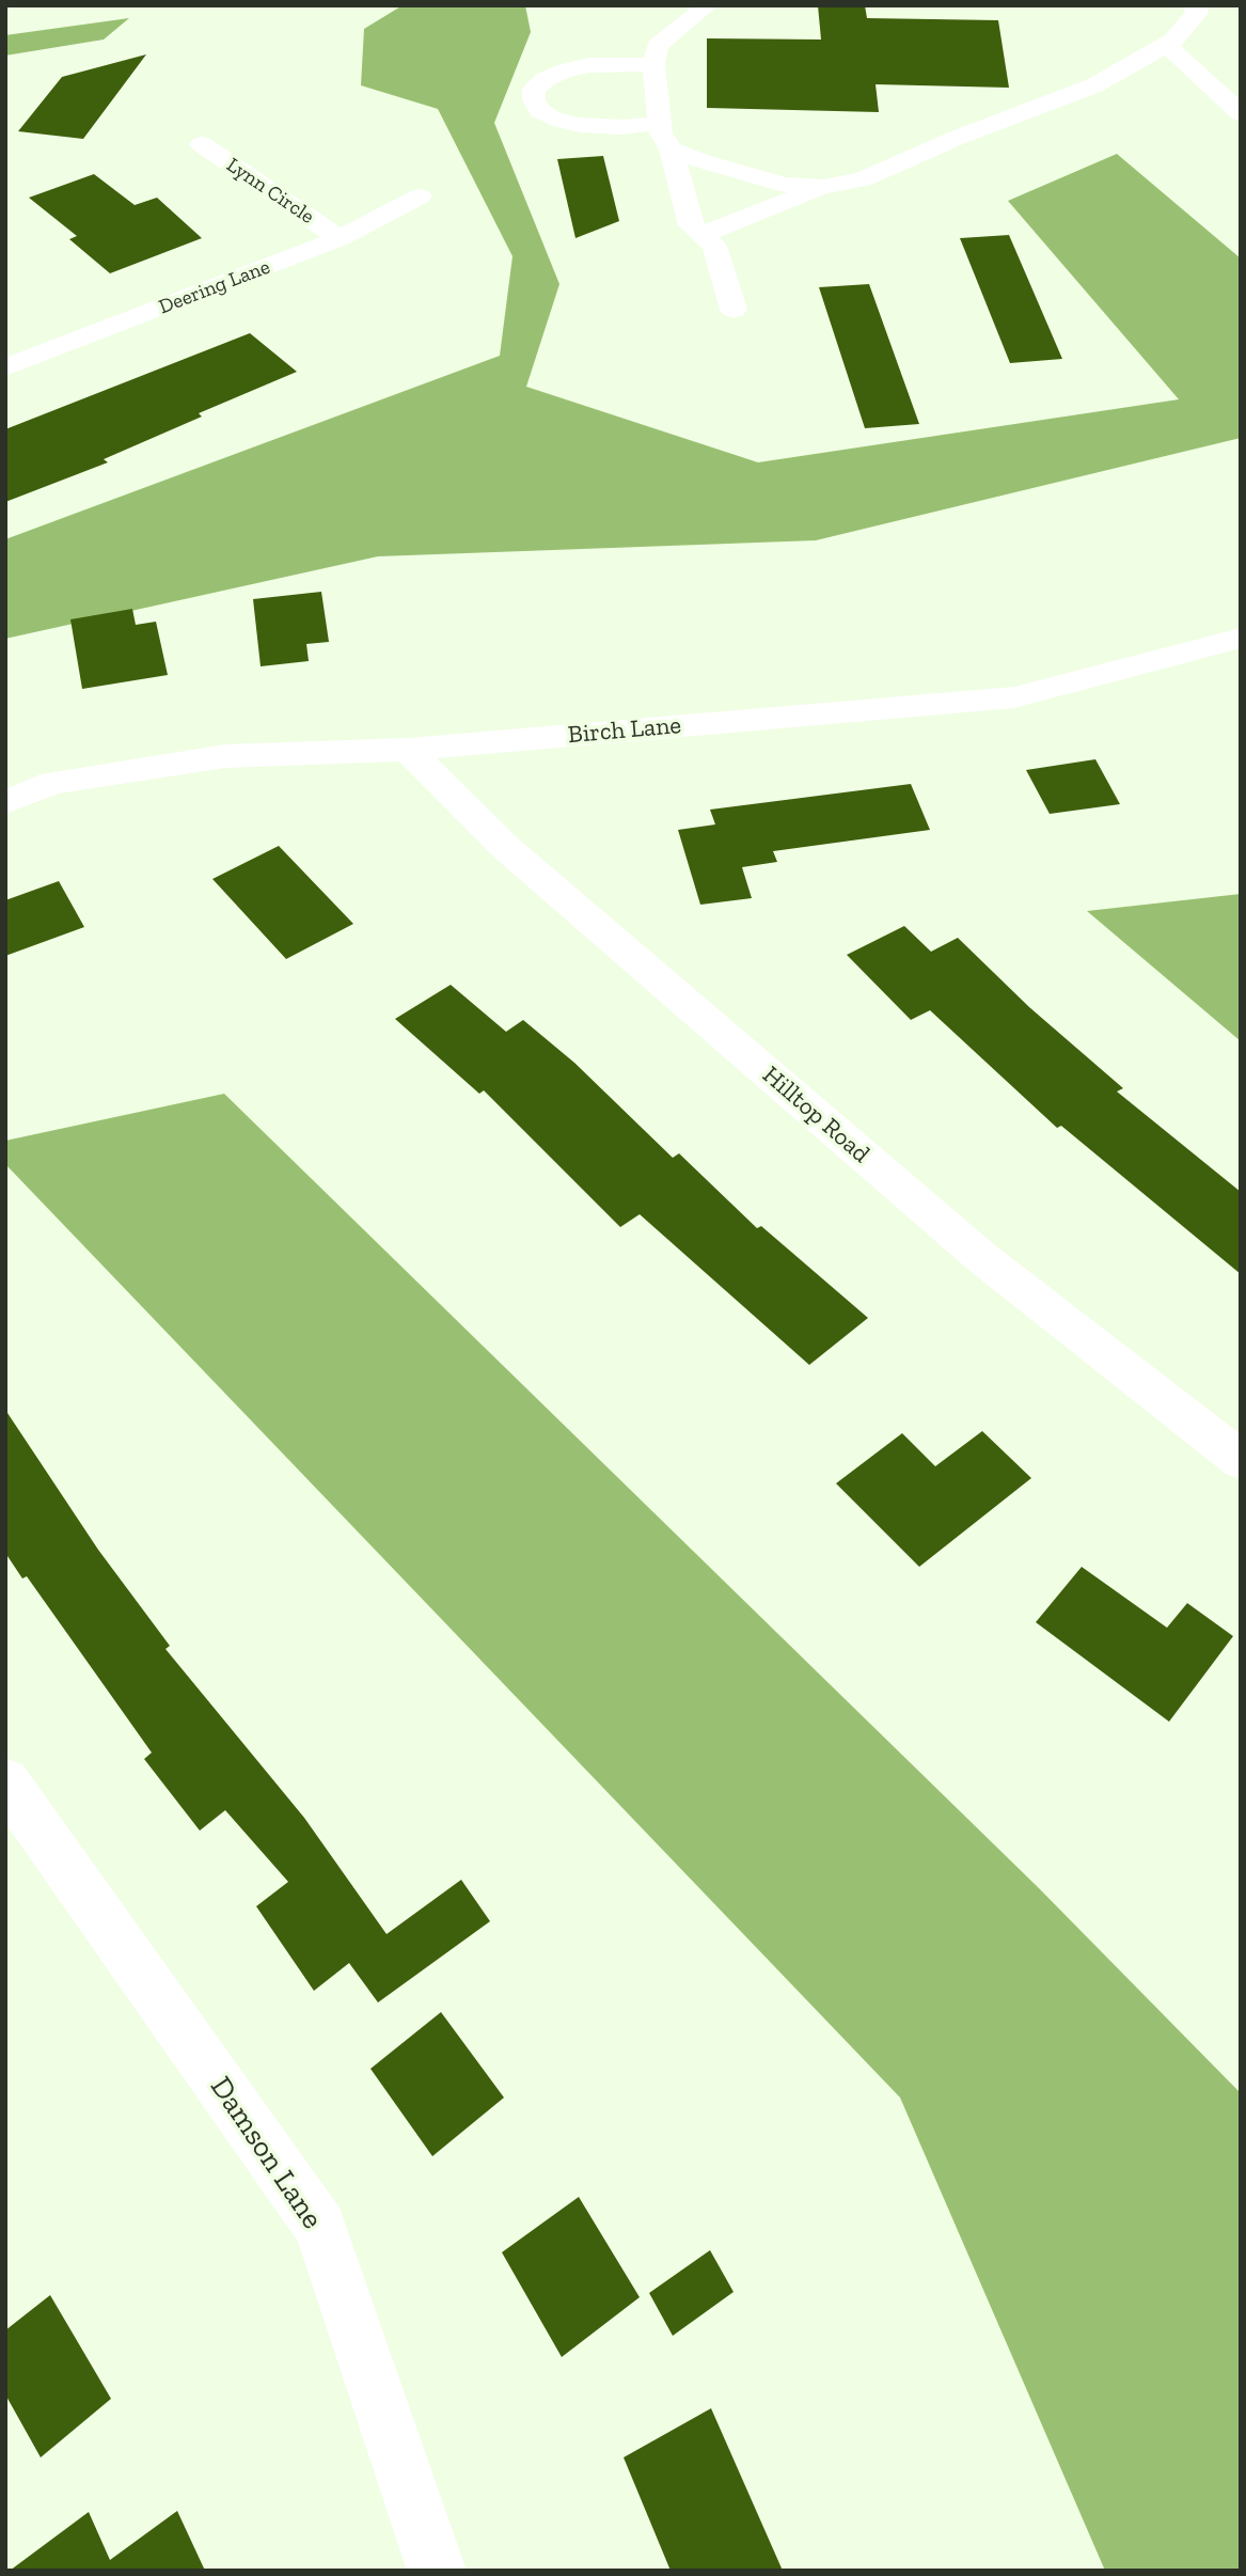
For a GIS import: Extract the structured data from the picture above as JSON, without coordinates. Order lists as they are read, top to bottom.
{
  "streets": {
    "street": [
      "Lynn Circle",
      "Deering Lane",
      "Birch Lane",
      "Hilltop Road",
      "Damson Lane"
    ]
  },
  "crossings": [
    ["Lynn Circle", "Deering Lane"],
    ["Birch Lane", "Hilltop Road"]
  ]
}
